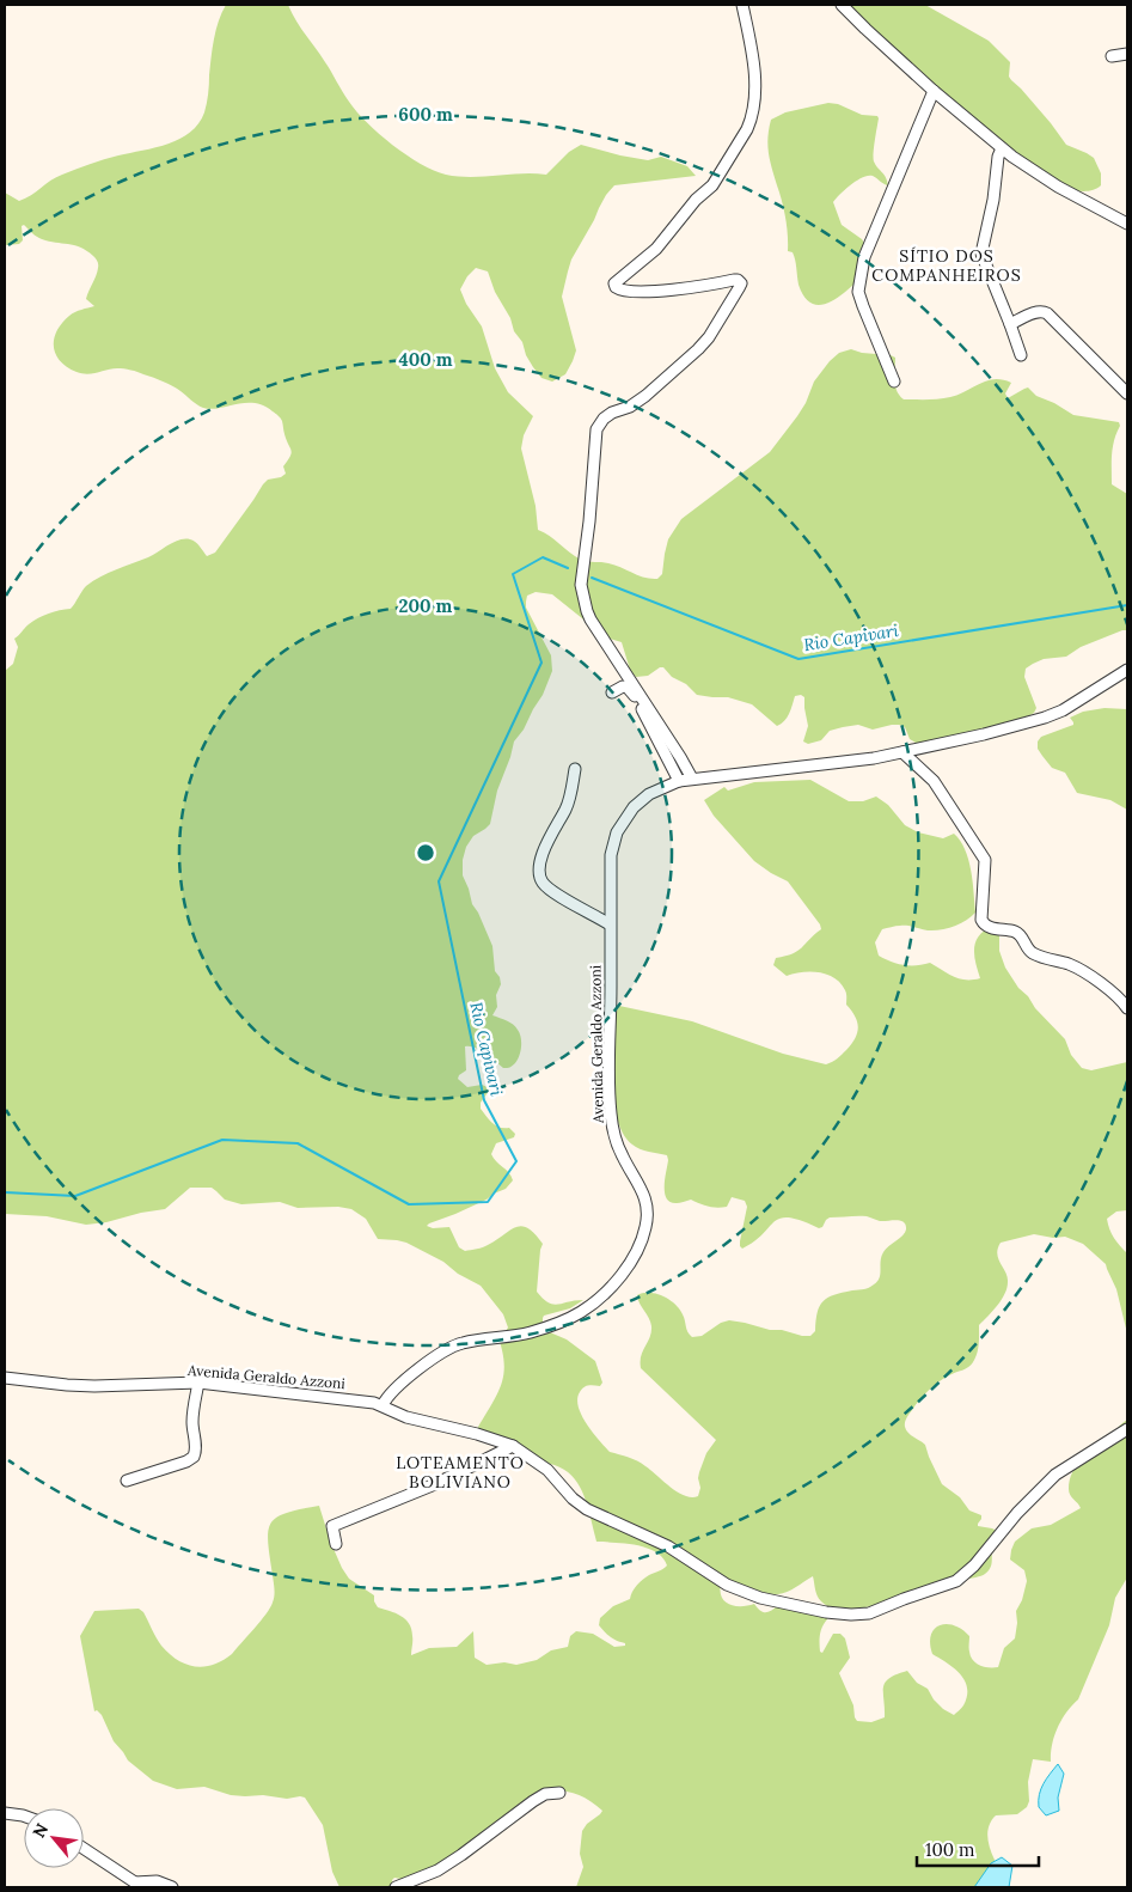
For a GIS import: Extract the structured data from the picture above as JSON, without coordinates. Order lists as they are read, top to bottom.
{
  "streets": {
    "street": ["Avenida Geraldo Azzoni"]
  },
  "districts": ["SÍTIO DOS COMPANHEIROS", "LOTEAMENTO BOLIVIANO"],
  "water": ["Rio Capivari"],
  "scale_bar": "100 m",
  "north": "top left",
  "rings": ["600 m", "400 m", "200 m"]
}
